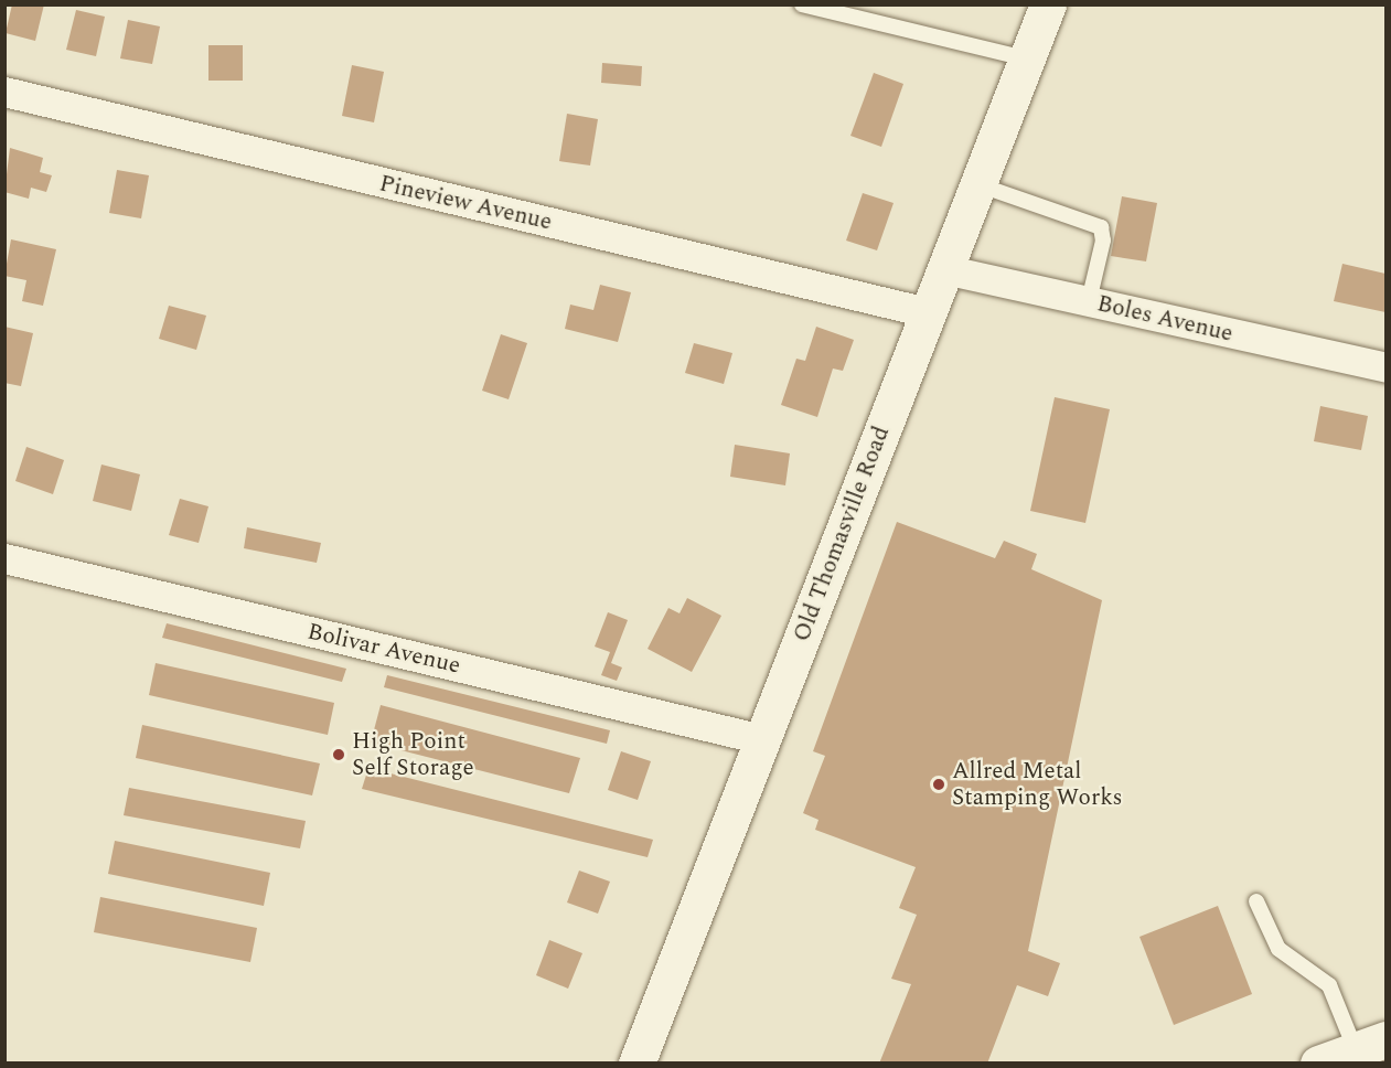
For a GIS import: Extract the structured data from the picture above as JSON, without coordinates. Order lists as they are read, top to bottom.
{
  "streets": {
    "street": [
      "Pineview Avenue",
      "Boles Avenue",
      "Old Thomasville Road",
      "Bolivar Avenue"
    ]
  },
  "crossings": [
    ["Pineview Avenue", "Old Thomasville Road"],
    ["Boles Avenue", "Old Thomasville Road"],
    ["Old Thomasville Road", "Bolivar Avenue"]
  ],
  "places": ["High Point Self Storage", "Allred Metal Stamping Works"]
}
